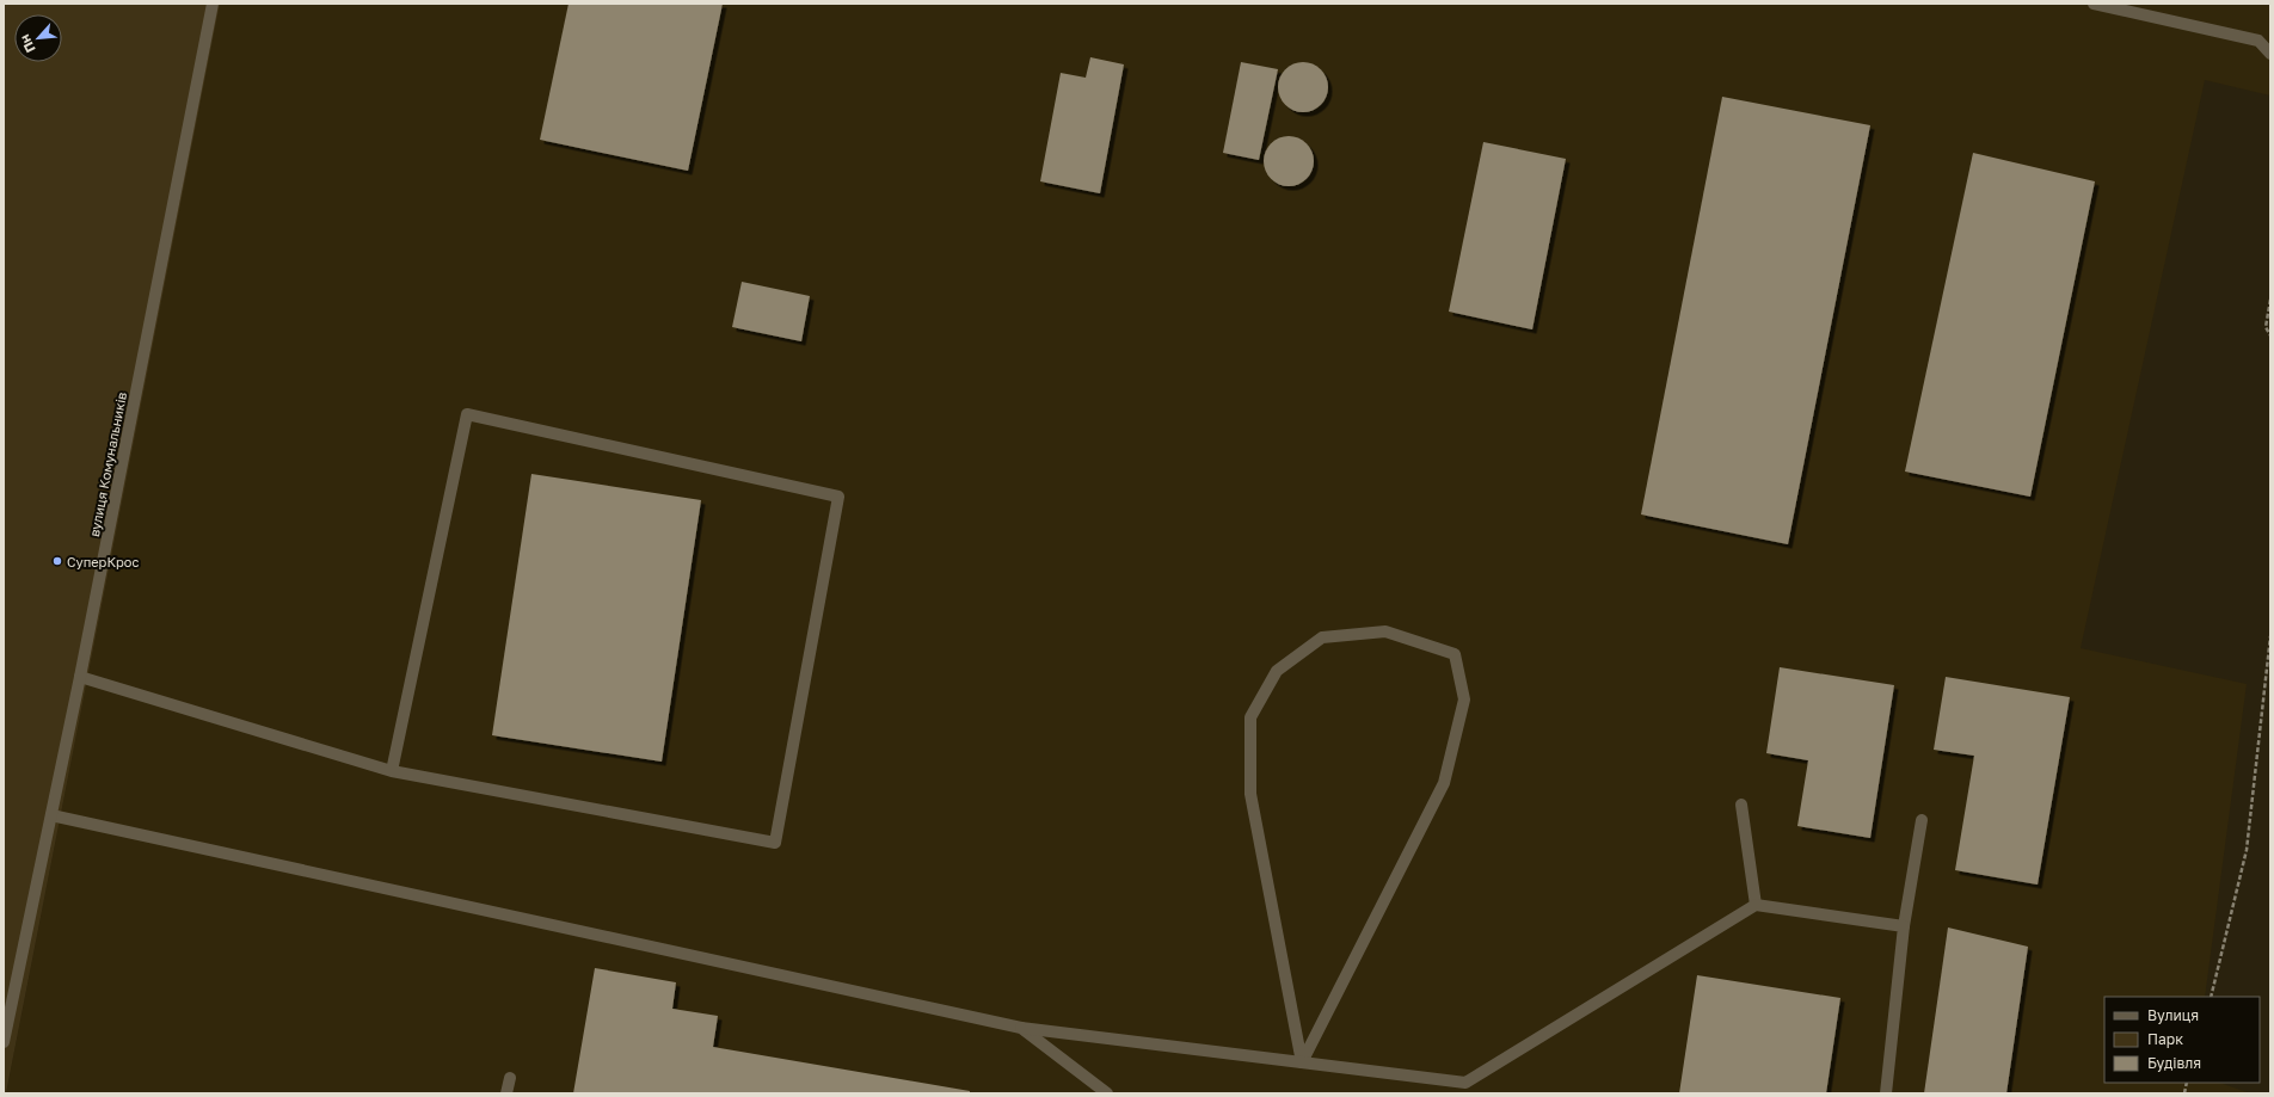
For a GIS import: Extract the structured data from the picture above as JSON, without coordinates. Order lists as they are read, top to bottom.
{
  "streets": {
    "street": ["вулиця Комунальників"]
  },
  "places": ["СуперКрос"],
  "legend": ["Вулиця", "Парк", "Будівля"],
  "north": "bottom left"
}
